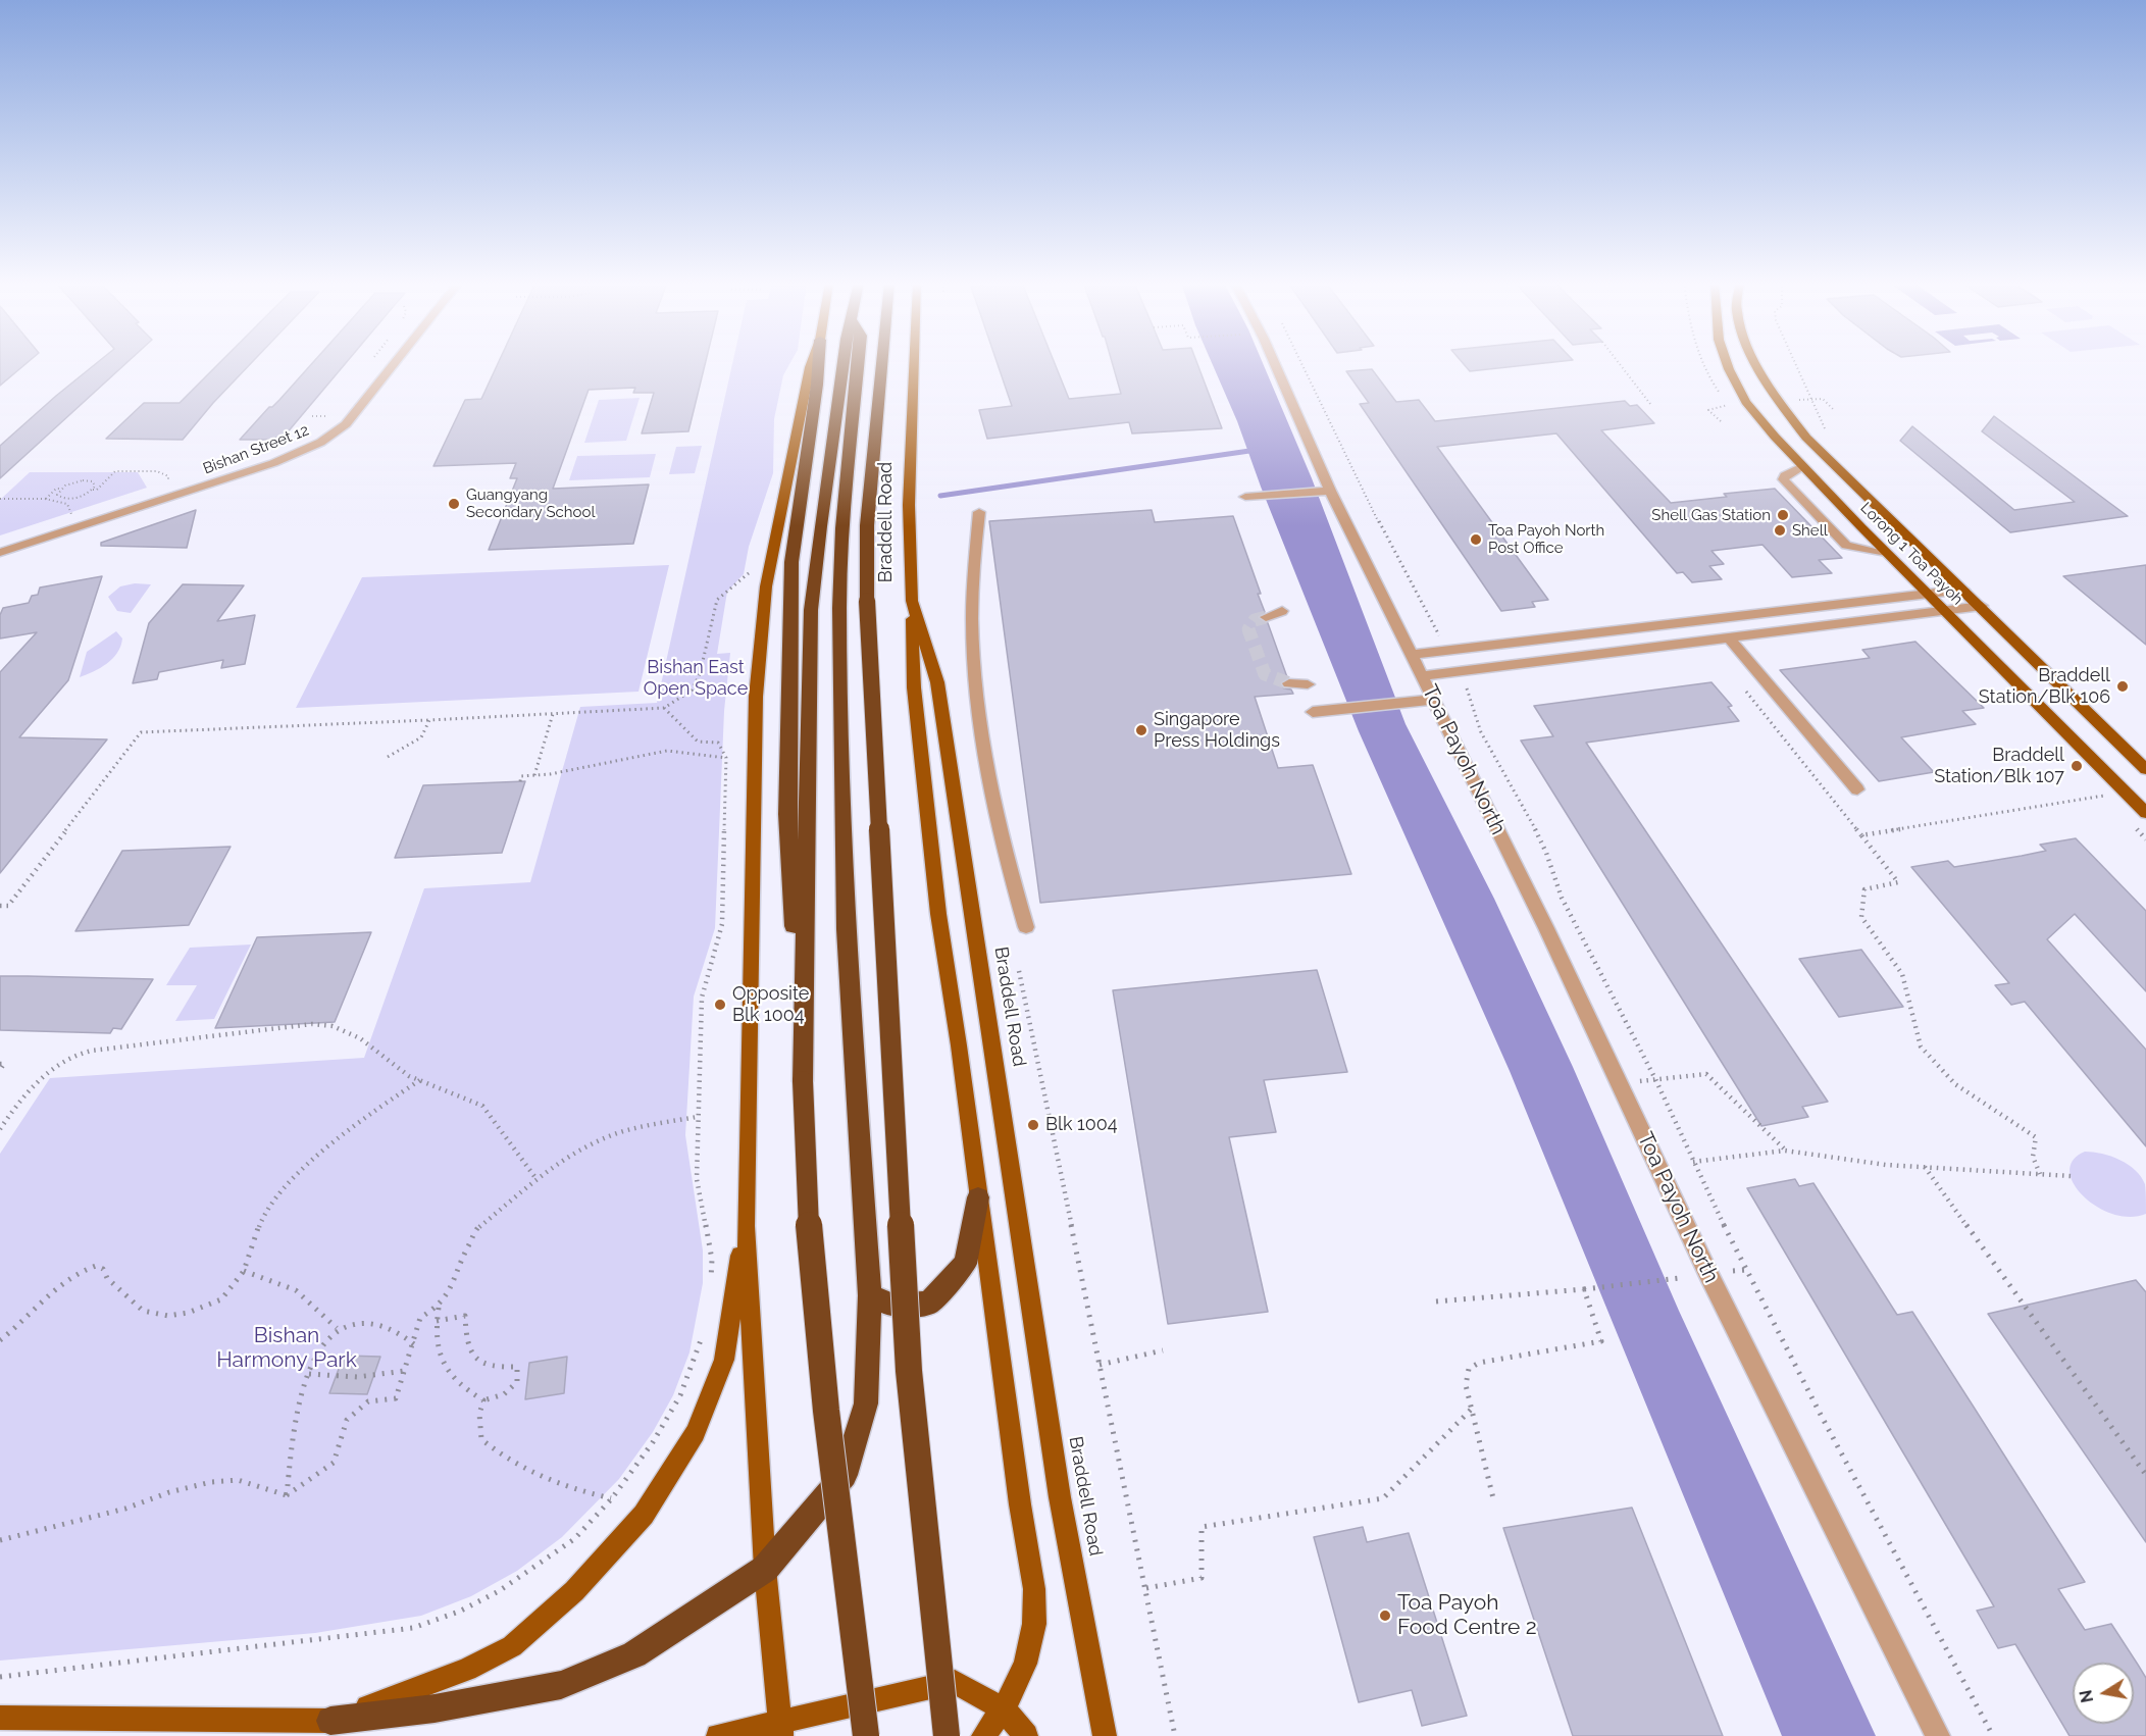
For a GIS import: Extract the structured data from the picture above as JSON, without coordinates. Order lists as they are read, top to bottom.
{
  "streets": {
    "highway": ["Braddell Road"],
    "main road": ["Lorong 1 Toa Payoh"],
    "street": ["Bishan Street 12", "Toa Payoh North"]
  },
  "crossings": [
    ["Lorong 1 Toa Payoh", "Toa Payoh North"]
  ],
  "parks": ["Bishan East Open Space", "Bishan Harmony Park"],
  "places": [
    "Guangyang Secondary School",
    "Shell Gas Station",
    "Shell",
    "Toa Payoh North Post Office",
    "Braddell Station/Blk 106",
    "Singapore Press Holdings",
    "Braddell Station/Blk 107",
    "Opposite Blk 1004",
    "Blk 1004",
    "Toa Payoh Food Centre 2"
  ],
  "north": "left"
}
